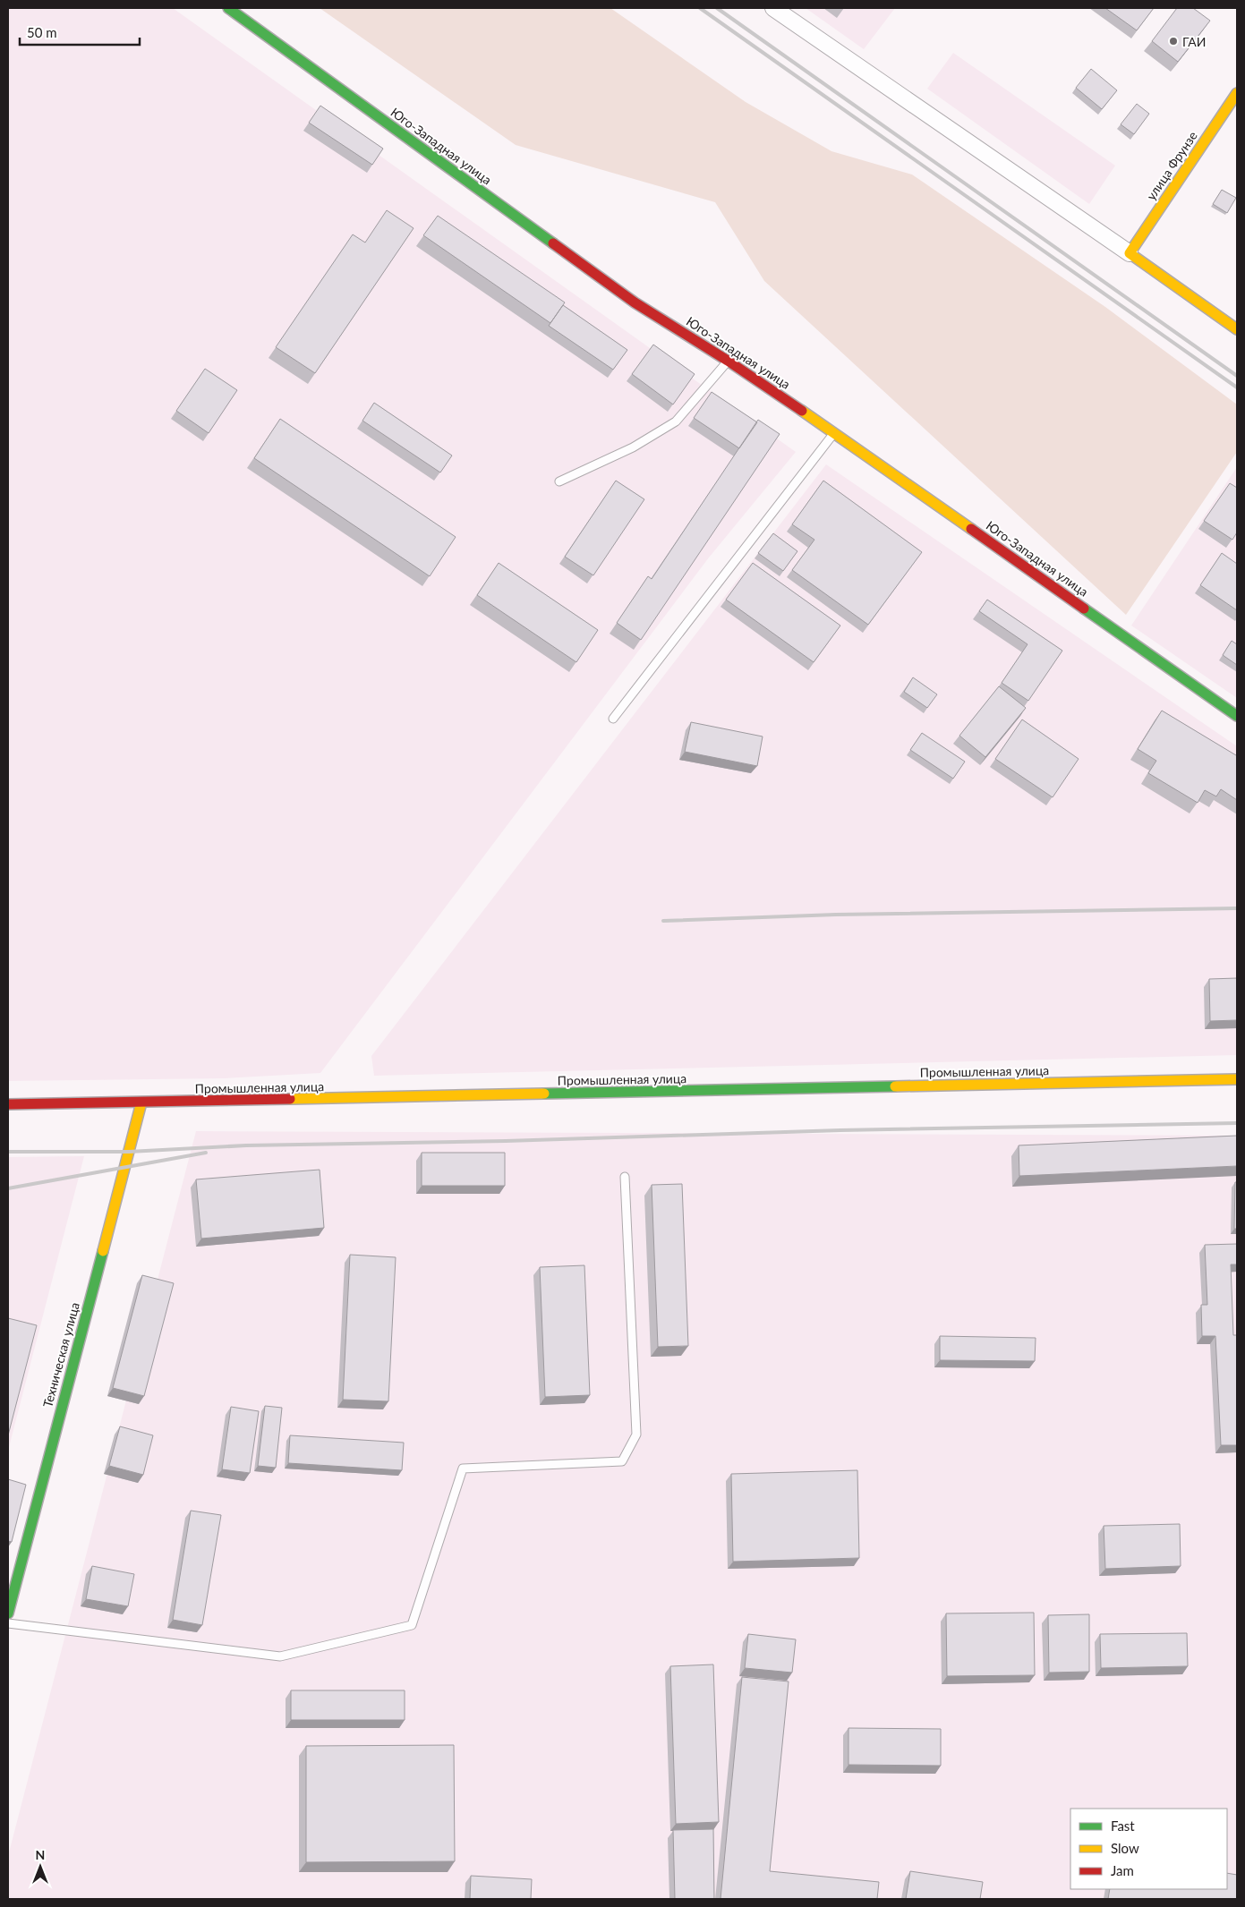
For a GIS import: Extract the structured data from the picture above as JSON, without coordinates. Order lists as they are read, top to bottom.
{
  "streets": {
    "street": [
      "Юго-Западная улица",
      "улица Фрунзе",
      "Промышленная улица",
      "Техническая улица"
    ]
  },
  "crossings": [
    ["Промышленная улица", "Техническая улица"]
  ],
  "places": ["ГАИ"],
  "legend": ["Fast", "Slow", "Jam"],
  "scale_bar": "50 m",
  "north": "top"
}
